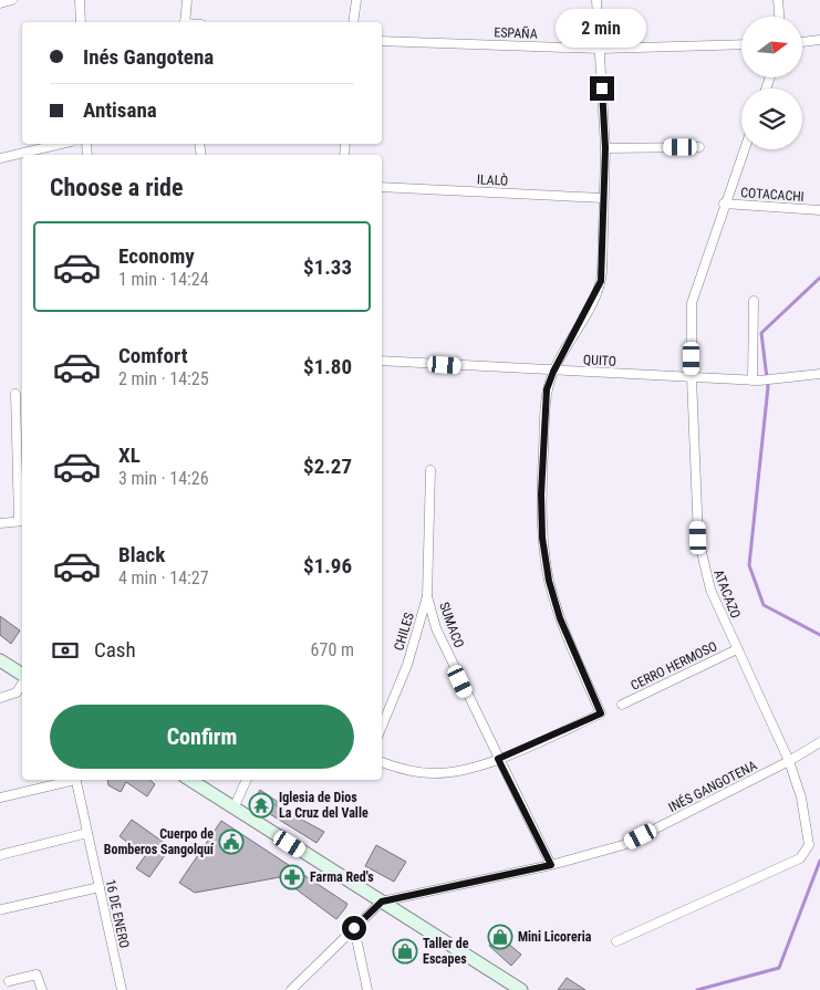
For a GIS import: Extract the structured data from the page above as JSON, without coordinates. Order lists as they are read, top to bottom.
{
  "streets": {
    "street": [
      "ESPAÑA",
      "ILALÒ",
      "COTACACHI",
      "QUITO",
      "ATACAZO",
      "SUMACO",
      "CHILES",
      "CERRO HERMOSO",
      "INÉS GANGOTENA",
      "16 DE ENERO"
    ]
  },
  "crossings": [
    ["COTACACHI", "ATACAZO"],
    ["QUITO", "ATACAZO"],
    ["ATACAZO", "CERRO HERMOSO"],
    ["ATACAZO", "INÉS GANGOTENA"],
    ["SUMACO", "CHILES"],
    ["SUMACO", "INÉS GANGOTENA"]
  ],
  "places": {
    "temple": ["Iglesia de Dios La Cruz del Valle"],
    "public building": ["Cuerpo de Bomberos Sangolquí"],
    "pharmacy": ["Farma Red's"],
    "shop": ["Mini Licoreria", "Taller de Escapes"]
  },
  "north": "right",
  "page": {
    "bubble": "2 min",
    "banner": ["Inés Gangotena", "Antisana"],
    "heading": "Choose a ride",
    "list": [
      {
        "name": "Economy",
        "note": "1 min · 14:24",
        "value": "$1.33"
      },
      {
        "name": "Comfort",
        "note": "2 min · 14:25",
        "value": "$1.80"
      },
      {
        "name": "XL",
        "note": "3 min · 14:26",
        "value": "$2.27"
      },
      {
        "name": "Black",
        "note": "4 min · 14:27",
        "value": "$1.96"
      }
    ],
    "pay": ["Cash", "670 m"],
    "buttons": "Confirm"
  }
}
